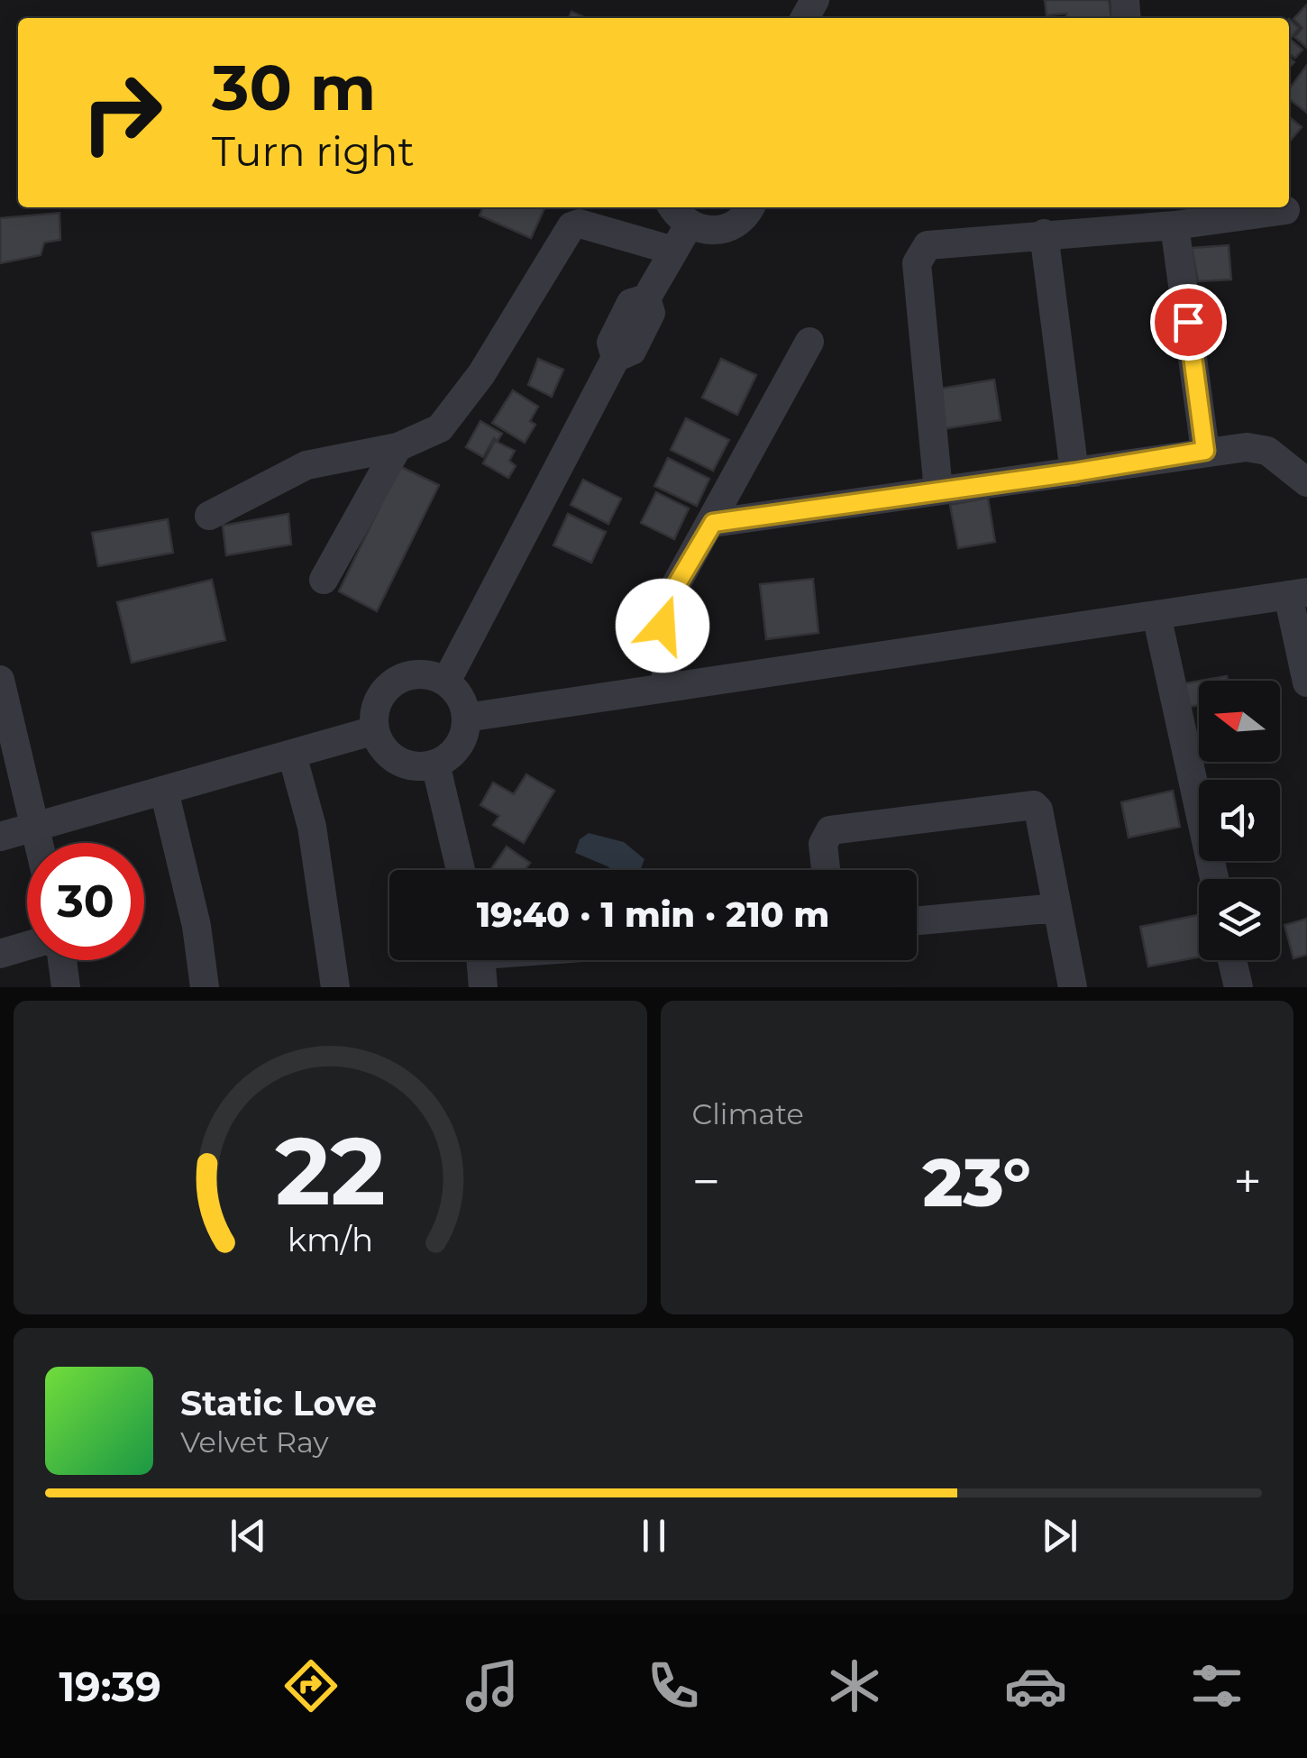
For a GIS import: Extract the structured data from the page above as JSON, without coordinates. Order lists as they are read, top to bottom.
{
  "north": "left",
  "page": {
    "turn": ["30 m", "Turn right"],
    "limit": "30",
    "trip": "19:40 · 1 min · 210 m",
    "tile": "Climate",
    "heat": ["−", "23°", "+"],
    "song": ["Static Love", "Velvet Ray"],
    "tabs": "19:39",
    "gauge": ["22", "km/h"]
  }
}
